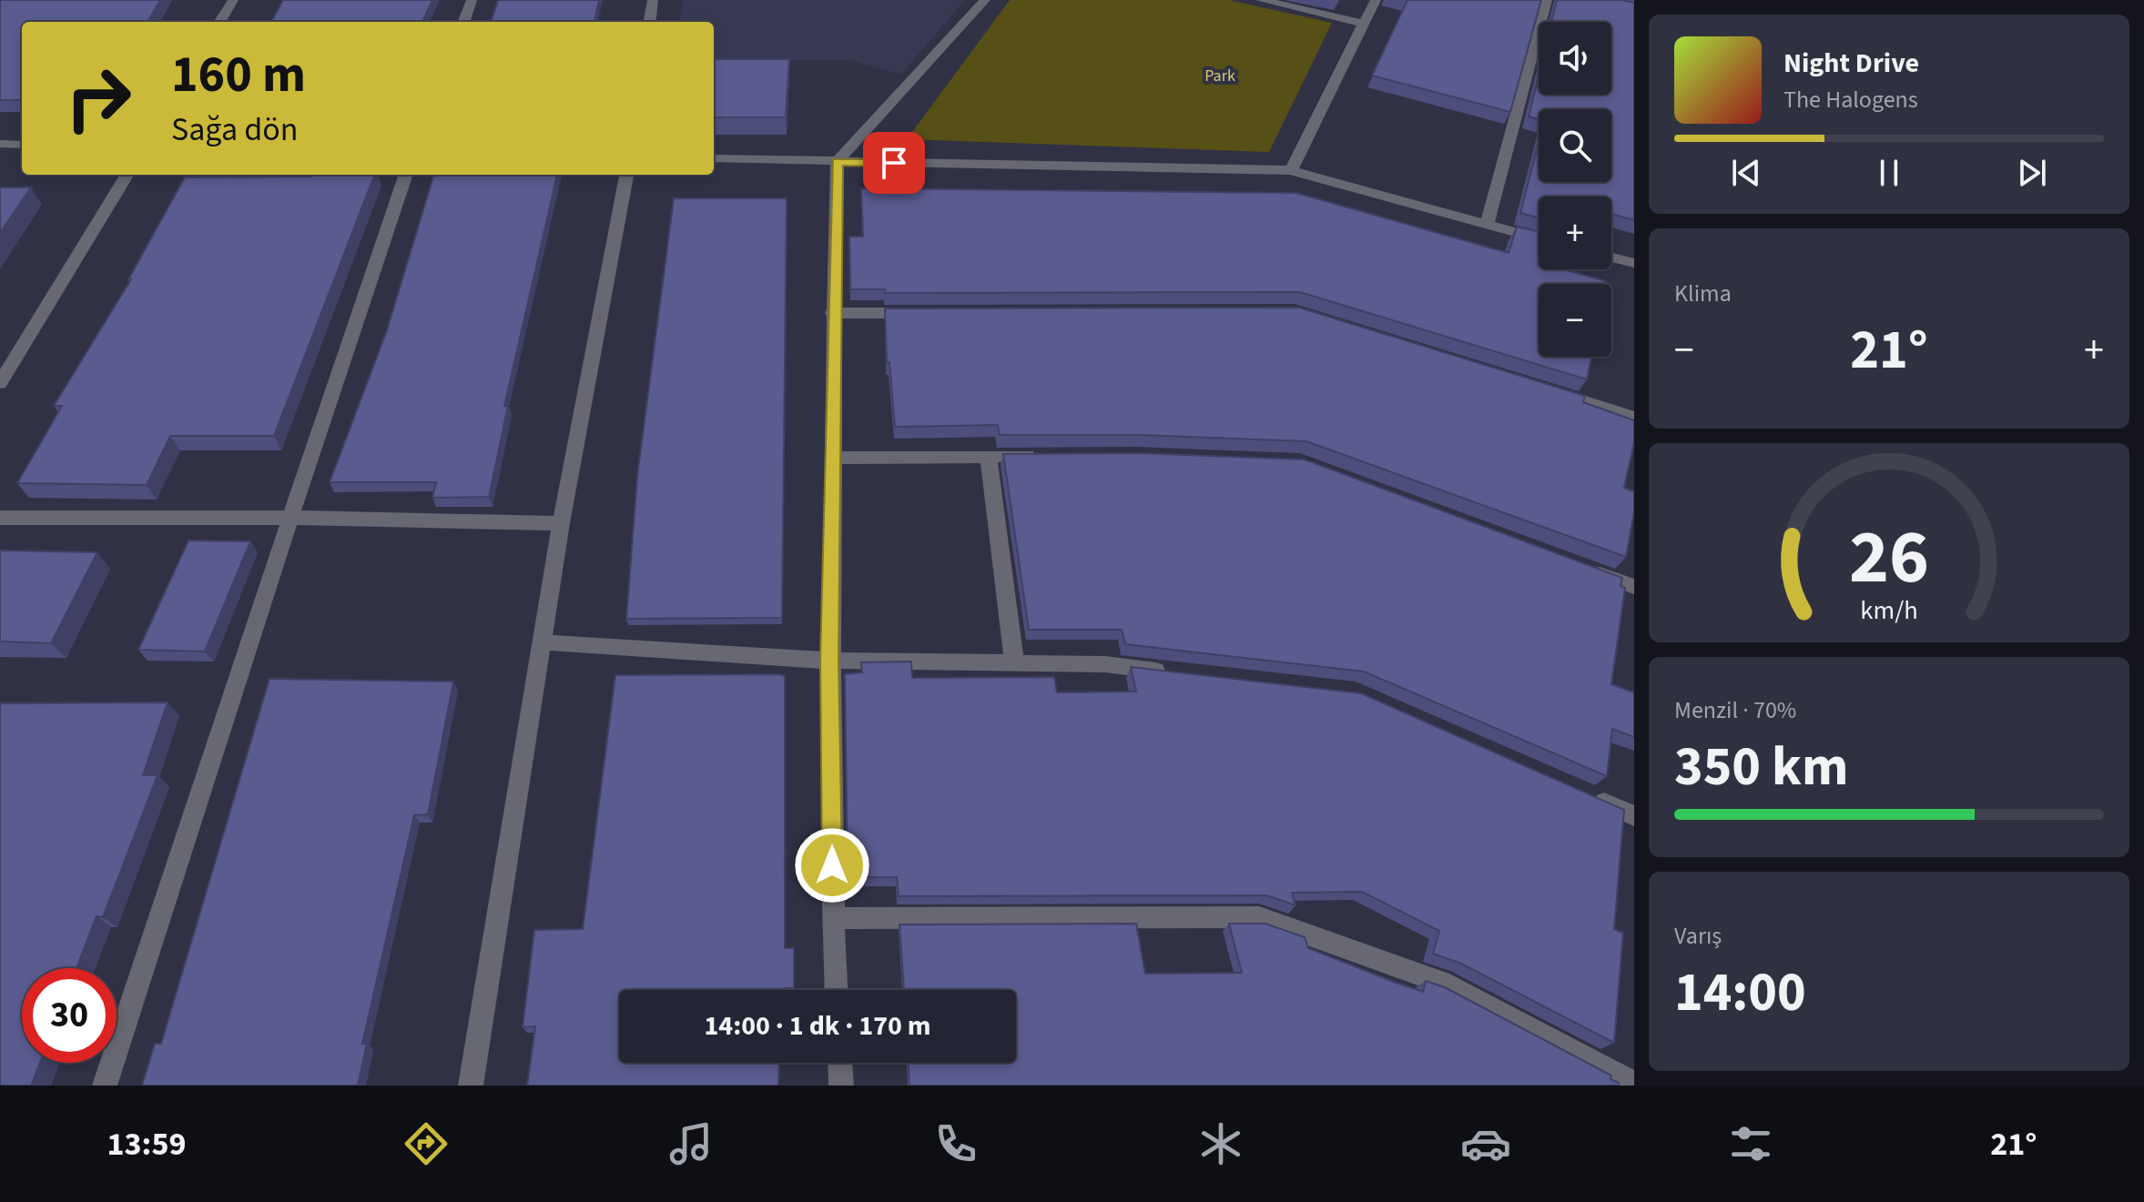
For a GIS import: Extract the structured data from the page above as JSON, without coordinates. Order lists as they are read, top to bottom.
{
  "parks": ["Park"],
  "page": {
    "map_buttons": ["+", "−"],
    "turn": ["160 m", "Sağa dön"],
    "song": ["Night Drive", "The Halogens"],
    "tile": [
      "Klima",
      ["Menzil · 70%", "350 km"],
      ["Varış", "14:00"]
    ],
    "heat": ["−", "21°", "+"],
    "limit": "30",
    "trip": "14:00 · 1 dk · 170 m",
    "tabs": ["13:59", "21°"],
    "gauge": ["26", "km/h"]
  }
}
